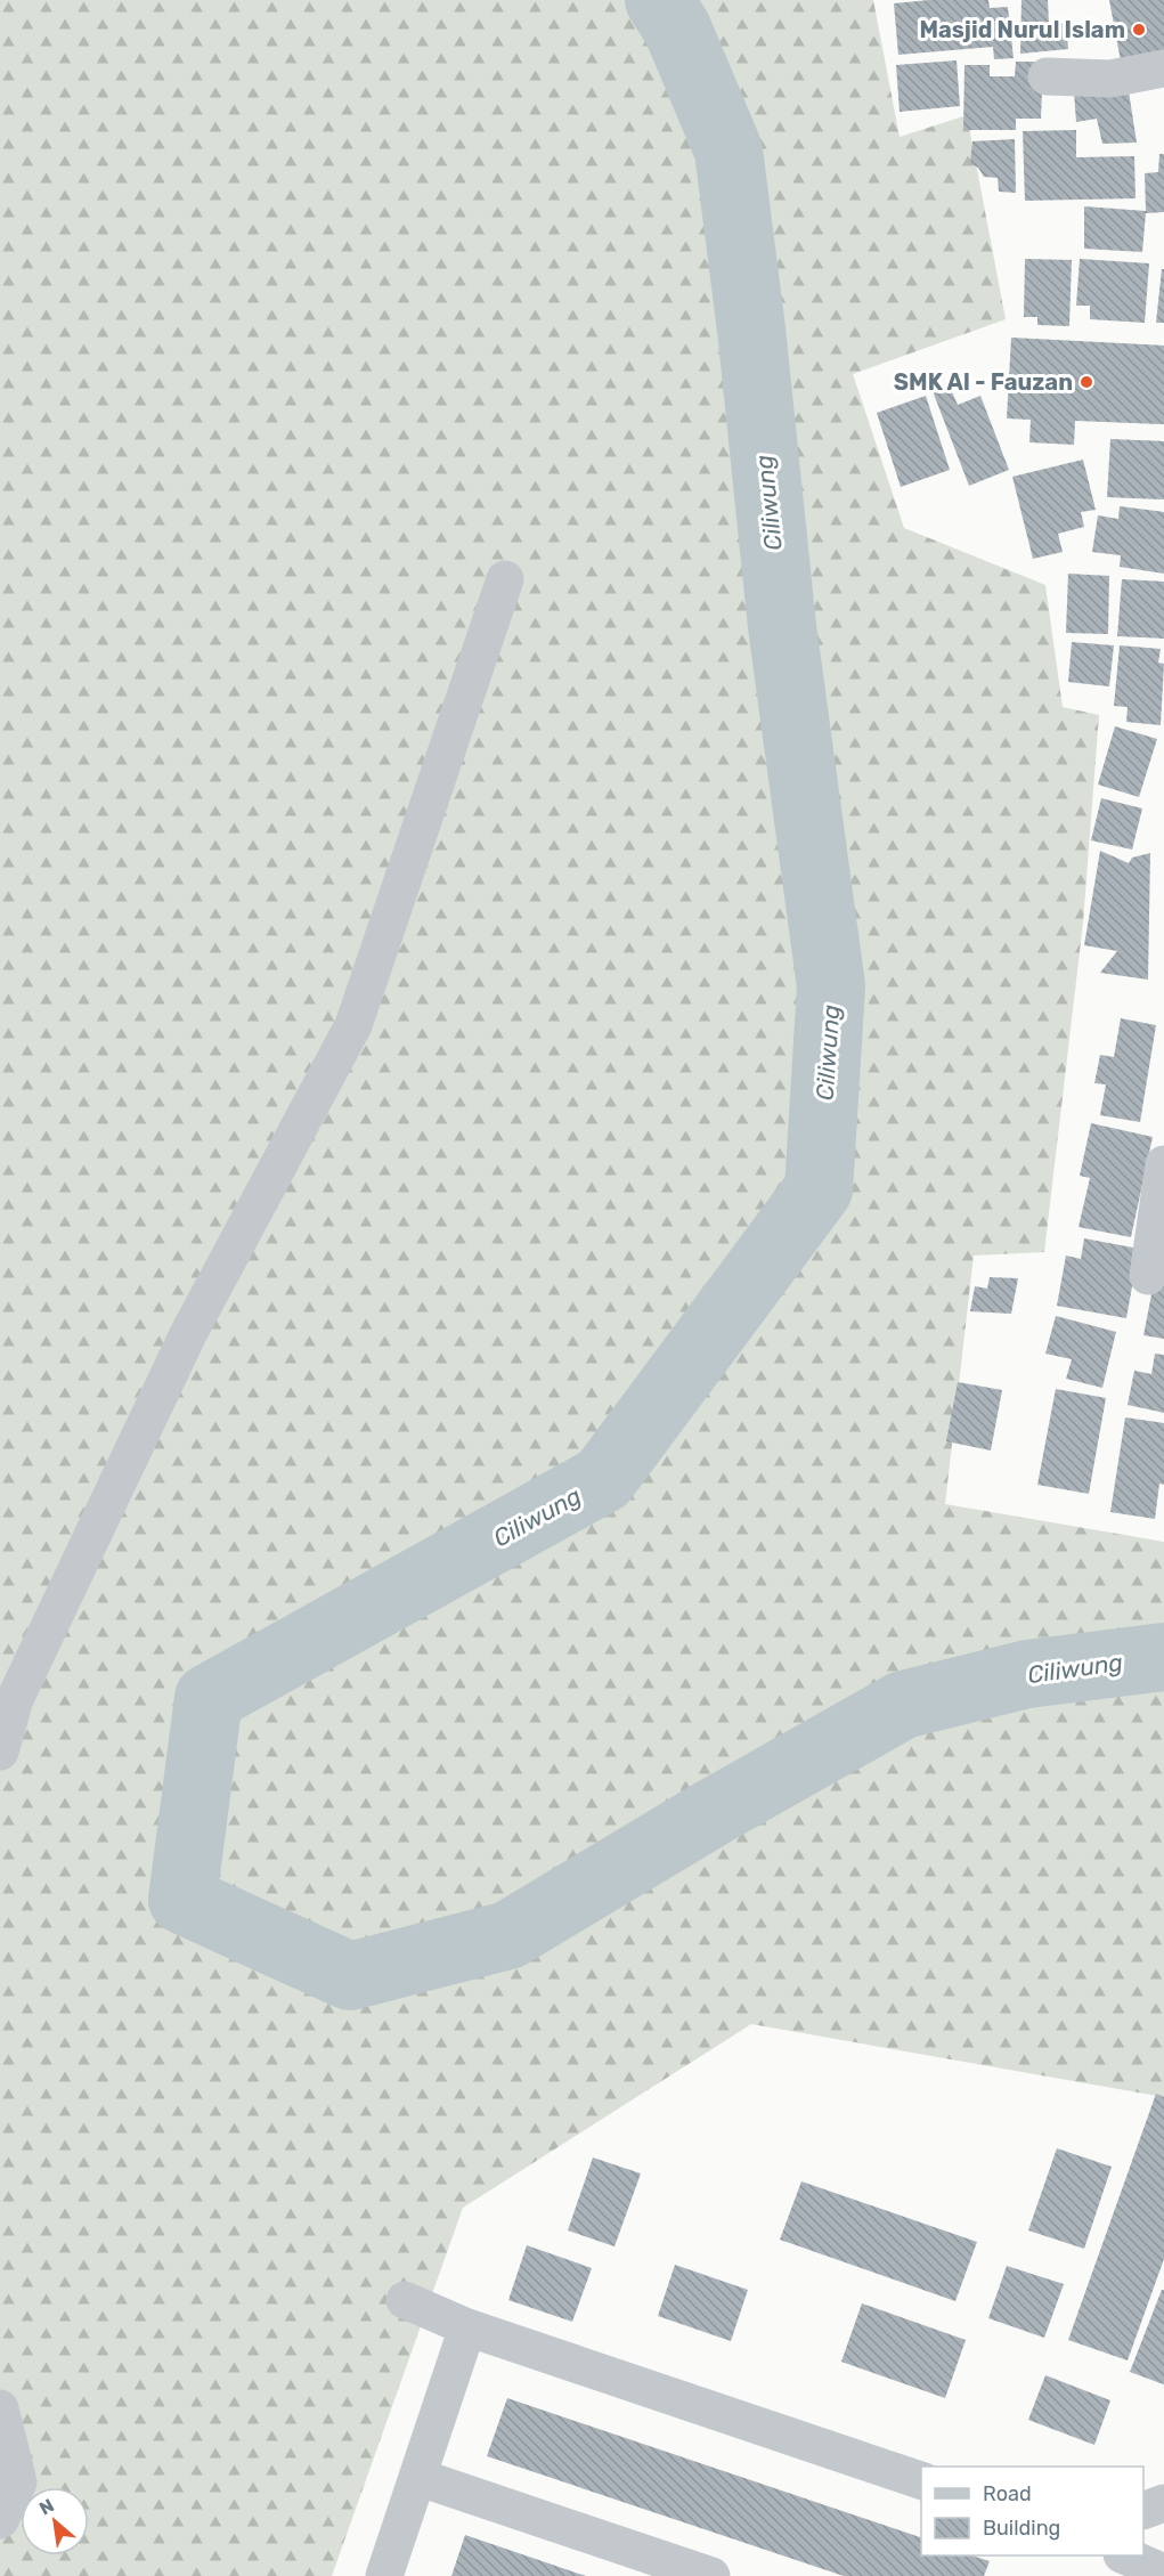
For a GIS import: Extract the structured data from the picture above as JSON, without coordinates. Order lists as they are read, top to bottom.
{
  "water": ["Ciliwung"],
  "places": ["Masjid Nurul Islam", "SMK Al - Fauzan"],
  "legend": ["Road", "Building"],
  "north": "top left"
}
